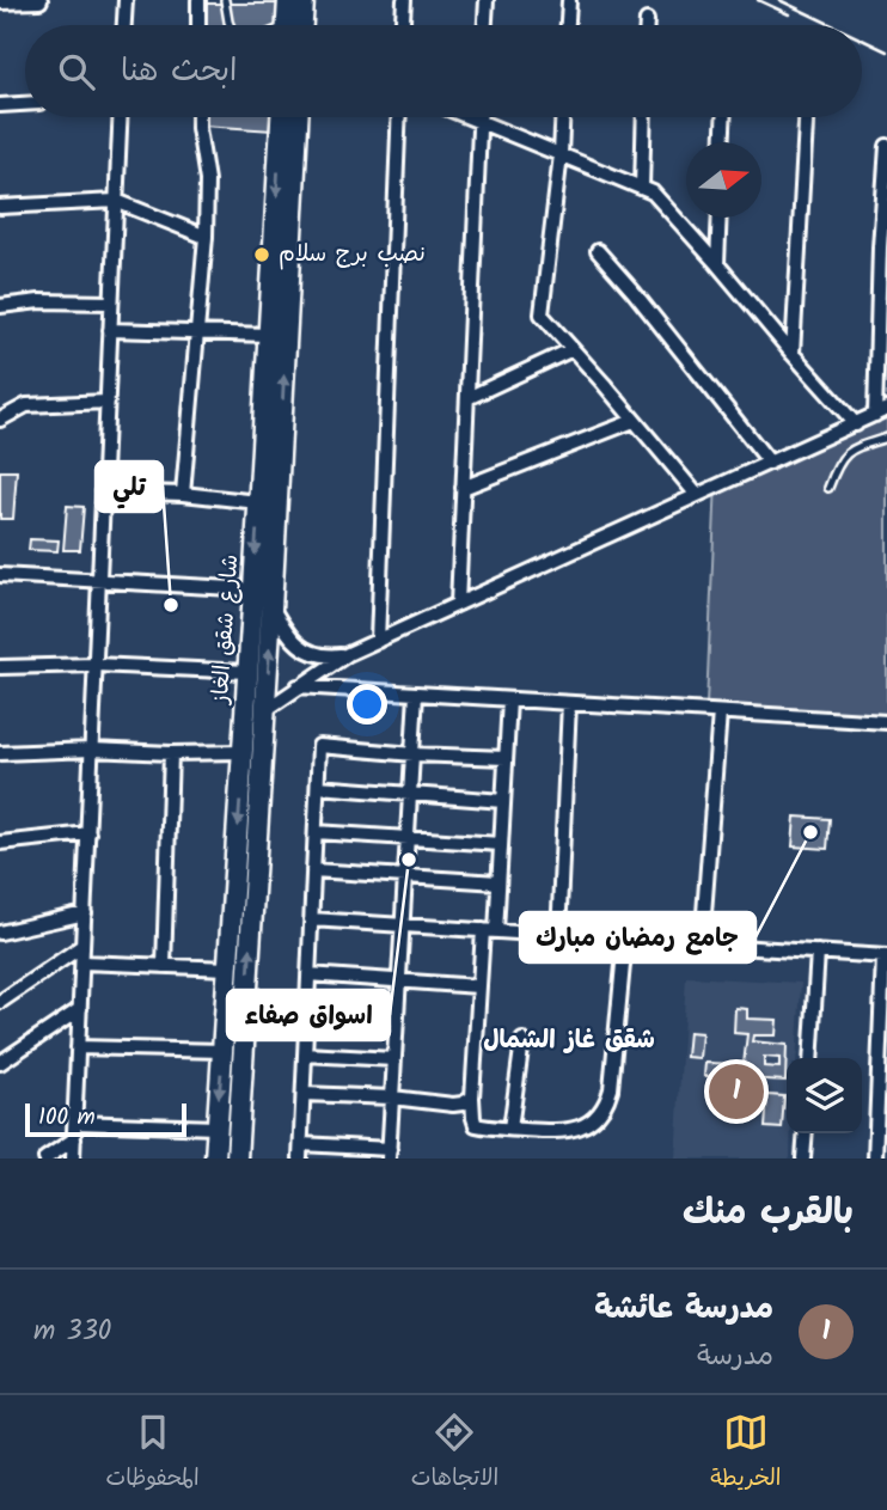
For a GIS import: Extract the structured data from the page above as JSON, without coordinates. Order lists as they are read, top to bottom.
{
  "streets": {
    "main road": ["شارع شقق الغاز"]
  },
  "districts": ["شقق غاز الشمال"],
  "places": [
    "نصب برج سلام",
    "تلي",
    "جامع رمضان مبارك",
    "اسواق صفاء"
  ],
  "scale_bar": "100 m",
  "north": "right",
  "page": {
    "search": "ابحث هنا",
    "pins": "1",
    "scale": "100 m",
    "heading": "بالقرب منك",
    "list": [
      {
        "mark": "1",
        "name": "مدرسة عائشة",
        "note": "مدرسة",
        "value": "330 m"
      }
    ],
    "nav": ["الخريطة", "الاتجاهات", "المحفوظات"]
  }
}
